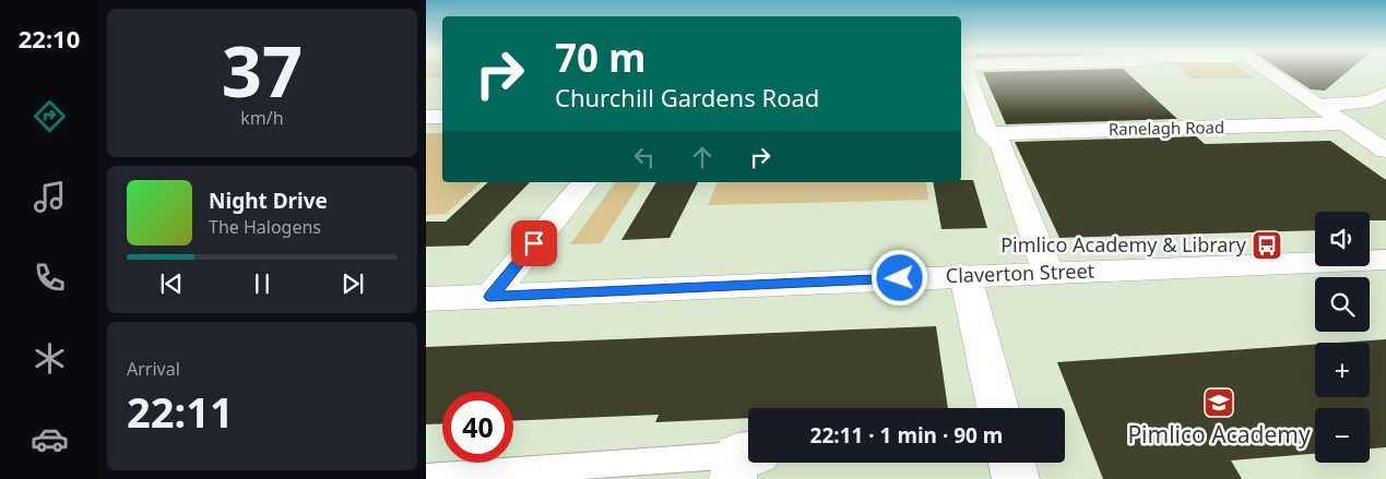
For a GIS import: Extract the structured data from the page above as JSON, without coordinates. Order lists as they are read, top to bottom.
{
  "streets": {
    "street": ["Ranelagh Road", "Claverton Street"]
  },
  "places": {
    "bus stop": ["Pimlico Academy & Library"],
    "school or university": ["Pimlico Academy"]
  },
  "page": {
    "tabs": "22:10",
    "tile": [
      ["37", "km/h"],
      ["Arrival", "22:11"]
    ],
    "turn": ["70 m", "Churchill Gardens Road"],
    "song": ["Night Drive", "The Halogens"],
    "map_buttons": ["+", "−"],
    "limit": "40",
    "trip": "22:11 · 1 min · 90 m"
  }
}
